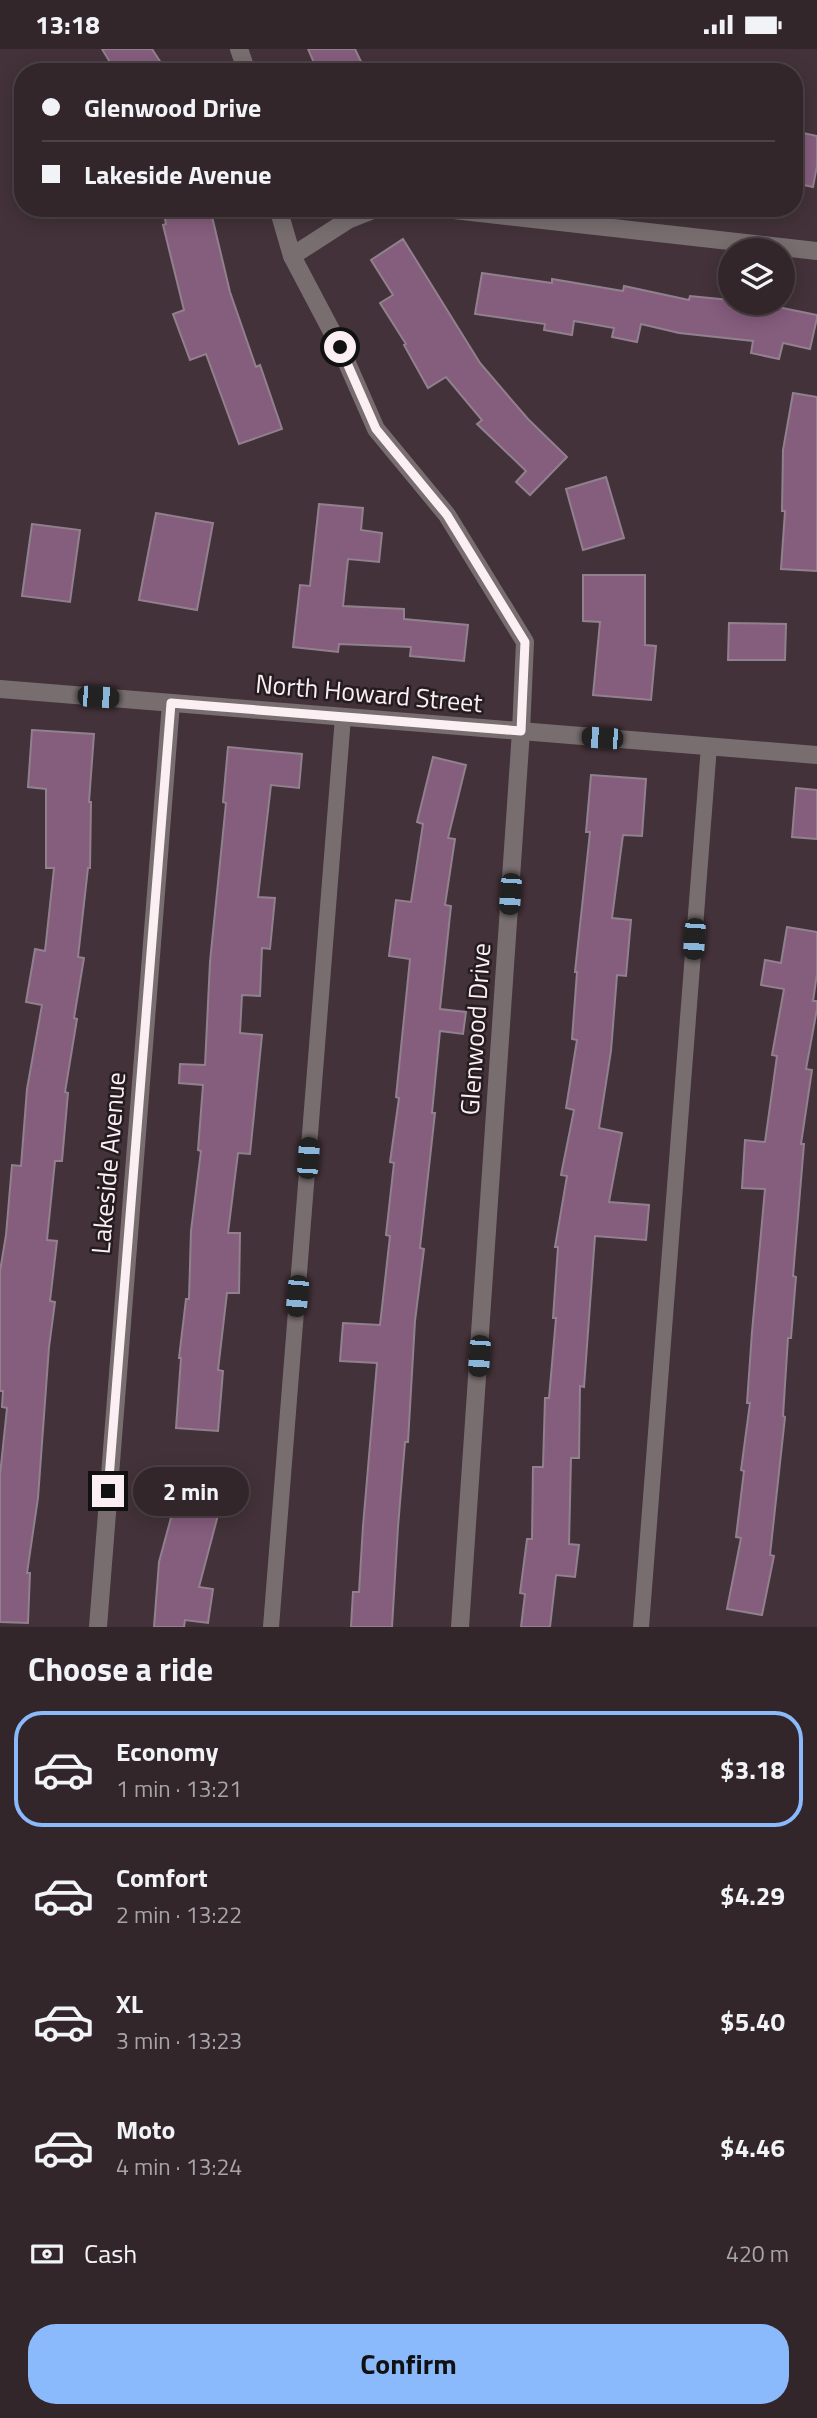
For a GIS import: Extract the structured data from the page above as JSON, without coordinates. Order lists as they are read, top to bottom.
{
  "streets": {
    "street": ["North Howard Street", "Glenwood Drive", "Lakeside Avenue"]
  },
  "crossings": [
    ["North Howard Street", "Glenwood Drive"],
    ["North Howard Street", "Lakeside Avenue"]
  ],
  "page": {
    "status": "13:18",
    "banner": ["Glenwood Drive", "Lakeside Avenue"],
    "bubble": "2 min",
    "heading": "Choose a ride",
    "list": [
      {
        "name": "Economy",
        "note": "1 min · 13:21",
        "value": "$3.18"
      },
      {
        "name": "Comfort",
        "note": "2 min · 13:22",
        "value": "$4.29"
      },
      {
        "name": "XL",
        "note": "3 min · 13:23",
        "value": "$5.40"
      },
      {
        "name": "Moto",
        "note": "4 min · 13:24",
        "value": "$4.46"
      }
    ],
    "pay": ["Cash", "420 m"],
    "buttons": "Confirm"
  }
}
